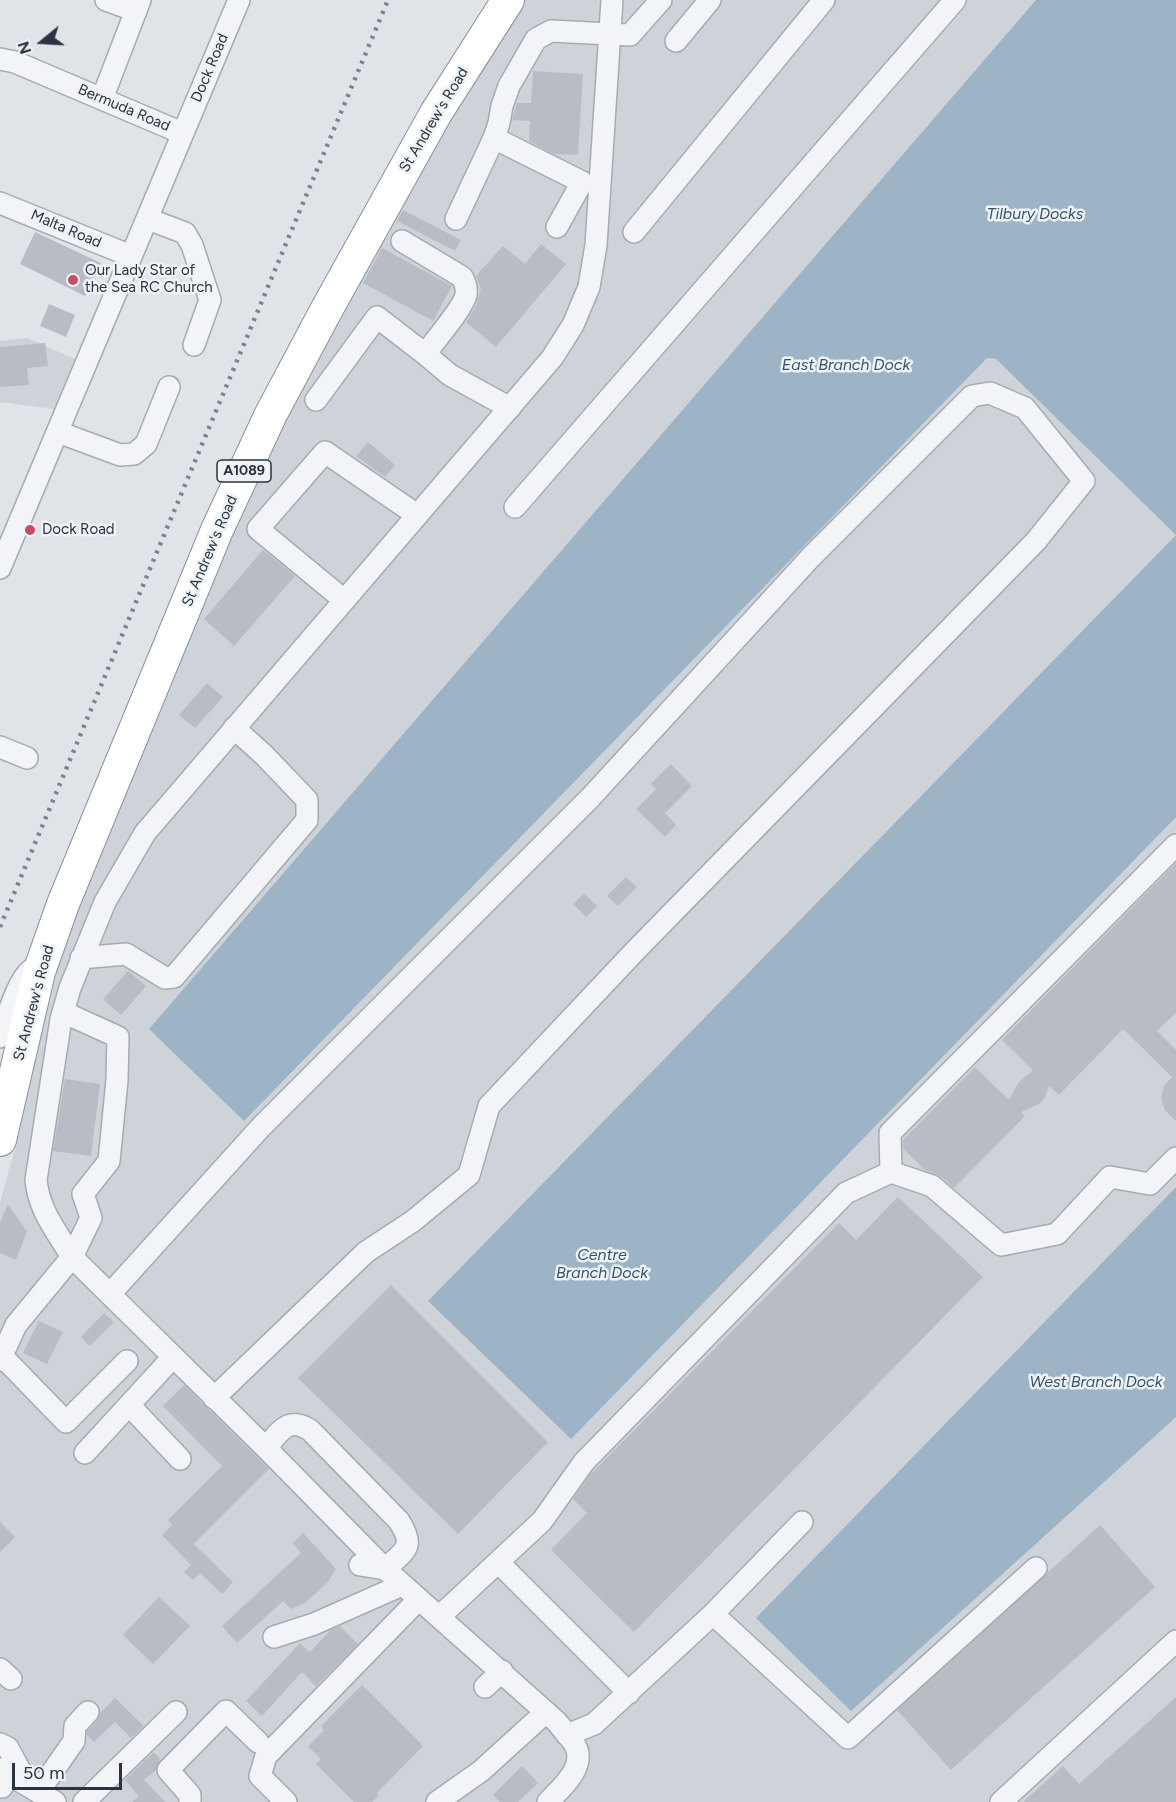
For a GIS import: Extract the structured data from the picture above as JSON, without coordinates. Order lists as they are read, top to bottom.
{
  "streets": {
    "highway": ["St Andrew's Road", "A1089"],
    "street": ["Dock Road", "Bermuda Road", "Malta Road"]
  },
  "crossings": [
    ["Dock Road", "Bermuda Road"],
    ["Dock Road", "Malta Road"]
  ],
  "water": [
    "Tilbury Docks",
    "East Branch Dock",
    "Centre Branch Dock",
    "West Branch Dock"
  ],
  "places": ["Our Lady Star of the Sea RC Church", "Dock Road"],
  "scale_bar": "50 m",
  "north": "left"
}
